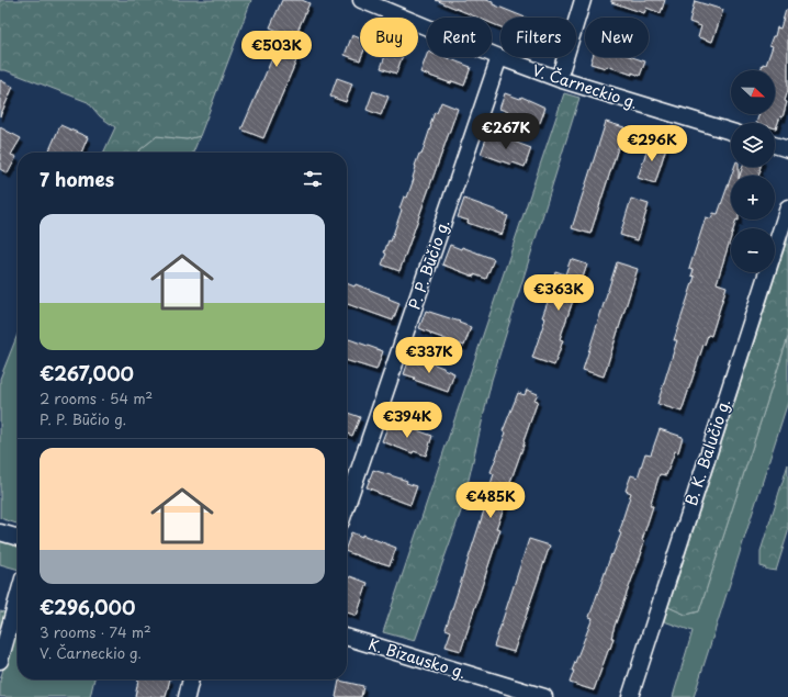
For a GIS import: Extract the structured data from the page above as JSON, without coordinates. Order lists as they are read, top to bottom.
{
  "streets": {
    "street": [
      "V. Čarneckio g.",
      "P. P. Būčio g.",
      "B. K. Balučio g.",
      "K. Bizausko g."
    ]
  },
  "crossings": [
    ["V. Čarneckio g.", "P. P. Būčio g."]
  ],
  "north": "right",
  "page": {
    "chip": [
      "Buy",
      "Rent",
      "Filters",
      "New"
    ],
    "price": [
      "€503K",
      "€267K",
      "€296K",
      "€363K",
      "€337K",
      "€394K",
      "€485K"
    ],
    "map_buttons": ["+", "−"],
    "heading": "7 homes",
    "list": [
      {
        "name": "€267,000",
        "note": "2 rooms · 54 m² · P. P. Būčio g."
      },
      {
        "name": "€296,000",
        "note": "3 rooms · 74 m² · V. Čarneckio g."
      }
    ]
  }
}
